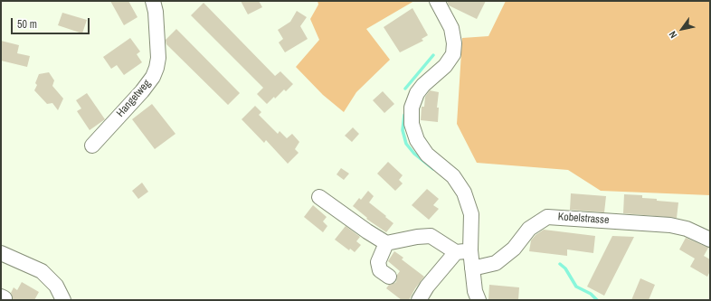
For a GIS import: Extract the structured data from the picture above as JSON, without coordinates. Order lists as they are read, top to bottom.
{
  "streets": {
    "street": ["Hangetweg", "Kobelstrasse"]
  },
  "scale_bar": "50 m",
  "north": "bottom left"
}
